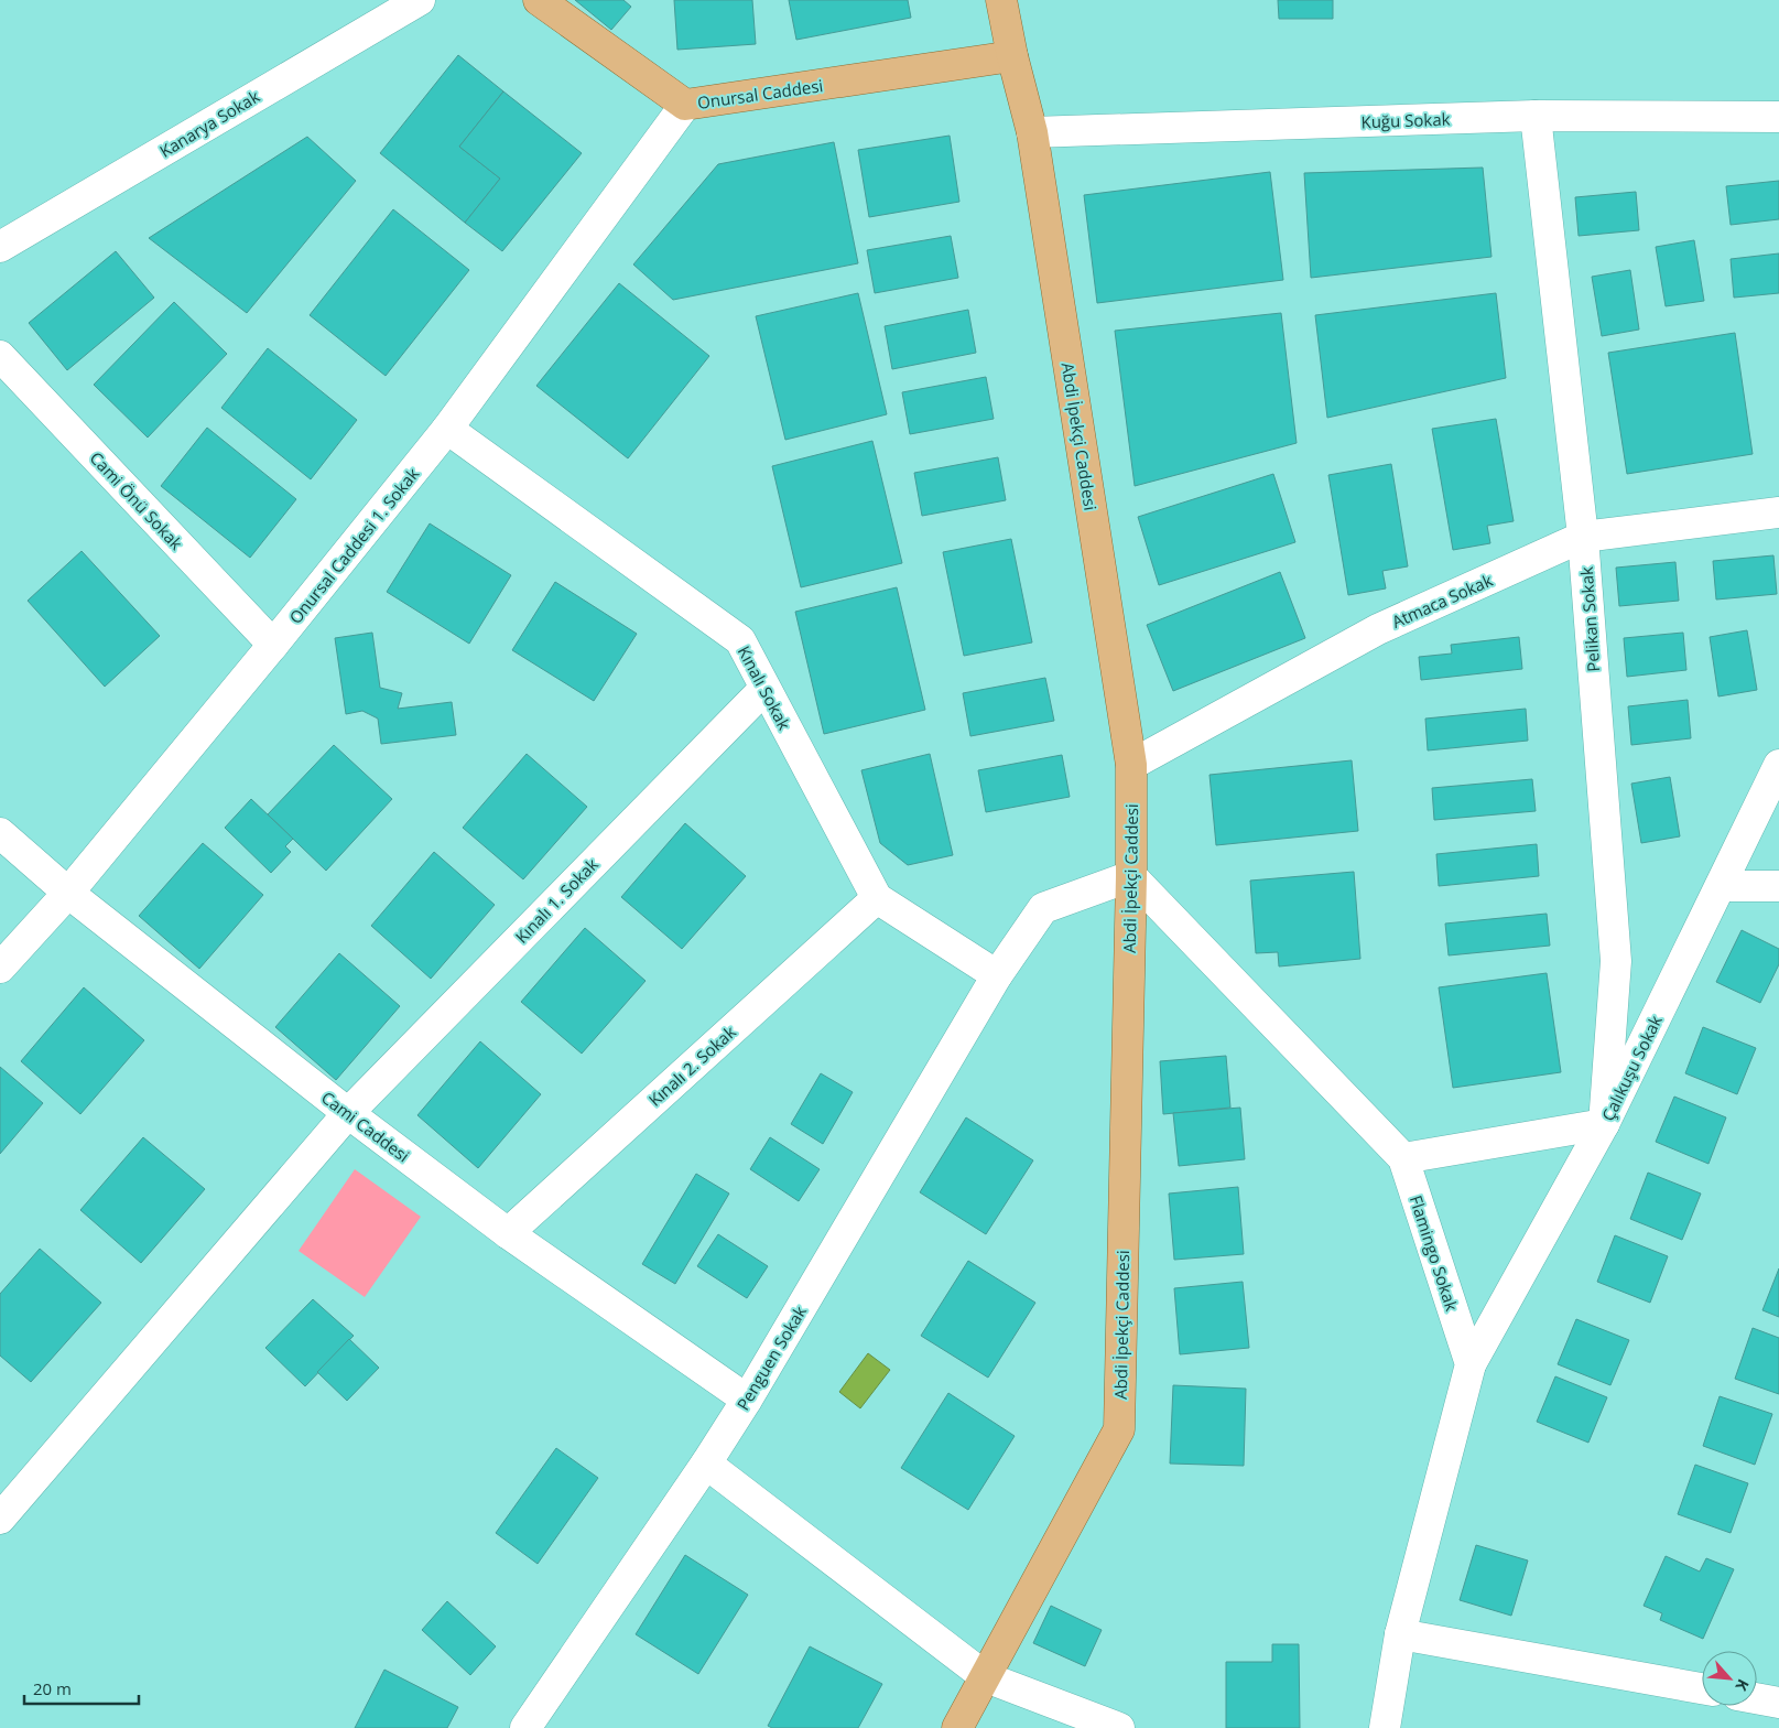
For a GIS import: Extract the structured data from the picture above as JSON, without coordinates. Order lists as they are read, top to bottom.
{
  "streets": {
    "main road": ["Onursal Caddesi", "Abdi İpekçi Caddesi"],
    "street": [
      "Kuğu Sokak",
      "Kanarya Sokak",
      "Cami Önü Sokak",
      "Onursal Caddesi 1. Sokak",
      "Atmaca Sokak",
      "Pelikan Sokak",
      "Kınalı Sokak",
      "Kınalı 1. Sokak",
      "Kınalı 2. Sokak",
      "Çalıkuşu Sokak",
      "Cami Caddesi",
      "Flamingo Sokak",
      "Penguen Sokak"
    ]
  },
  "crossings": [
    ["Onursal Caddesi", "Abdi İpekçi Caddesi"],
    ["Onursal Caddesi", "Onursal Caddesi 1. Sokak"],
    ["Kuğu Sokak", "Abdi İpekçi Caddesi"],
    ["Kuğu Sokak", "Pelikan Sokak"],
    ["Abdi İpekçi Caddesi", "Atmaca Sokak"],
    ["Abdi İpekçi Caddesi", "Flamingo Sokak"],
    ["Abdi İpekçi Caddesi", "Penguen Sokak"],
    ["Cami Önü Sokak", "Onursal Caddesi 1. Sokak"],
    ["Onursal Caddesi 1. Sokak", "Kınalı Sokak"],
    ["Onursal Caddesi 1. Sokak", "Cami Caddesi"],
    ["Atmaca Sokak", "Pelikan Sokak"],
    ["Pelikan Sokak", "Çalıkuşu Sokak"],
    ["Kınalı Sokak", "Kınalı 1. Sokak"],
    ["Kınalı Sokak", "Kınalı 2. Sokak"],
    ["Kınalı Sokak", "Penguen Sokak"],
    ["Kınalı 1. Sokak", "Cami Caddesi"],
    ["Kınalı 2. Sokak", "Cami Caddesi"],
    ["Çalıkuşu Sokak", "Flamingo Sokak"],
    ["Cami Caddesi", "Penguen Sokak"],
    ["Flamingo Sokak", "Penguen Sokak"]
  ],
  "scale_bar": "20 m",
  "north": "bottom right"
}
